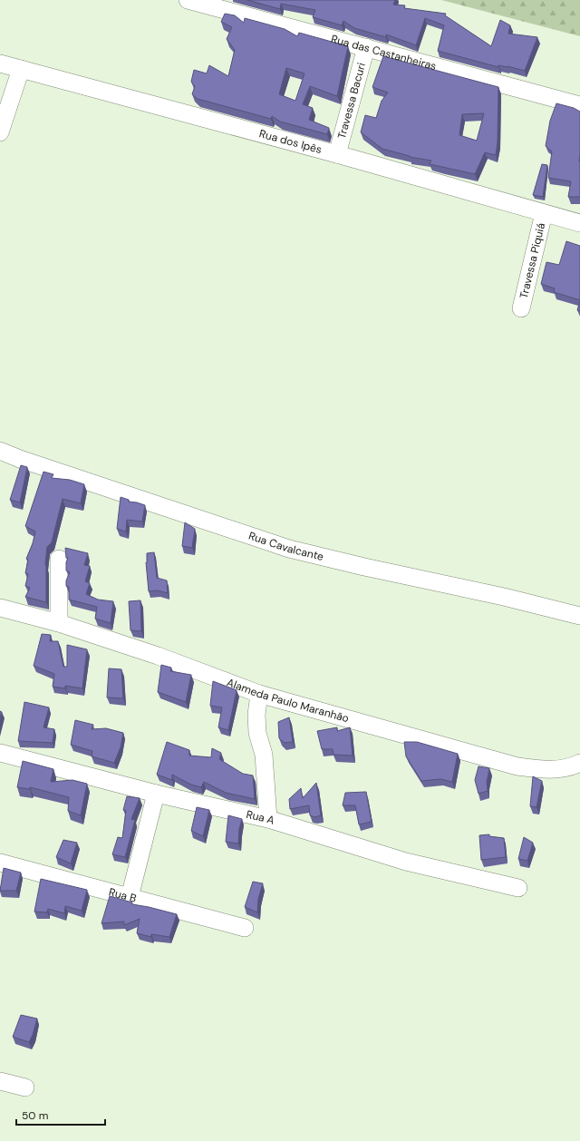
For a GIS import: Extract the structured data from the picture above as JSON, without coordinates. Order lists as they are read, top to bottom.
{
  "streets": {
    "street": [
      "Rua das Castanheiras",
      "Travessa Bacuri",
      "Rua dos Ipês",
      "Travessa Piquiá",
      "Rua Cavalcante",
      "Alameda Paulo Maranhão",
      "Rua A",
      "Rua B"
    ]
  },
  "crossings": [
    ["Rua das Castanheiras", "Travessa Bacuri"],
    ["Travessa Bacuri", "Rua dos Ipês"],
    ["Rua dos Ipês", "Travessa Piquiá"]
  ],
  "scale_bar": "50 m"
}
